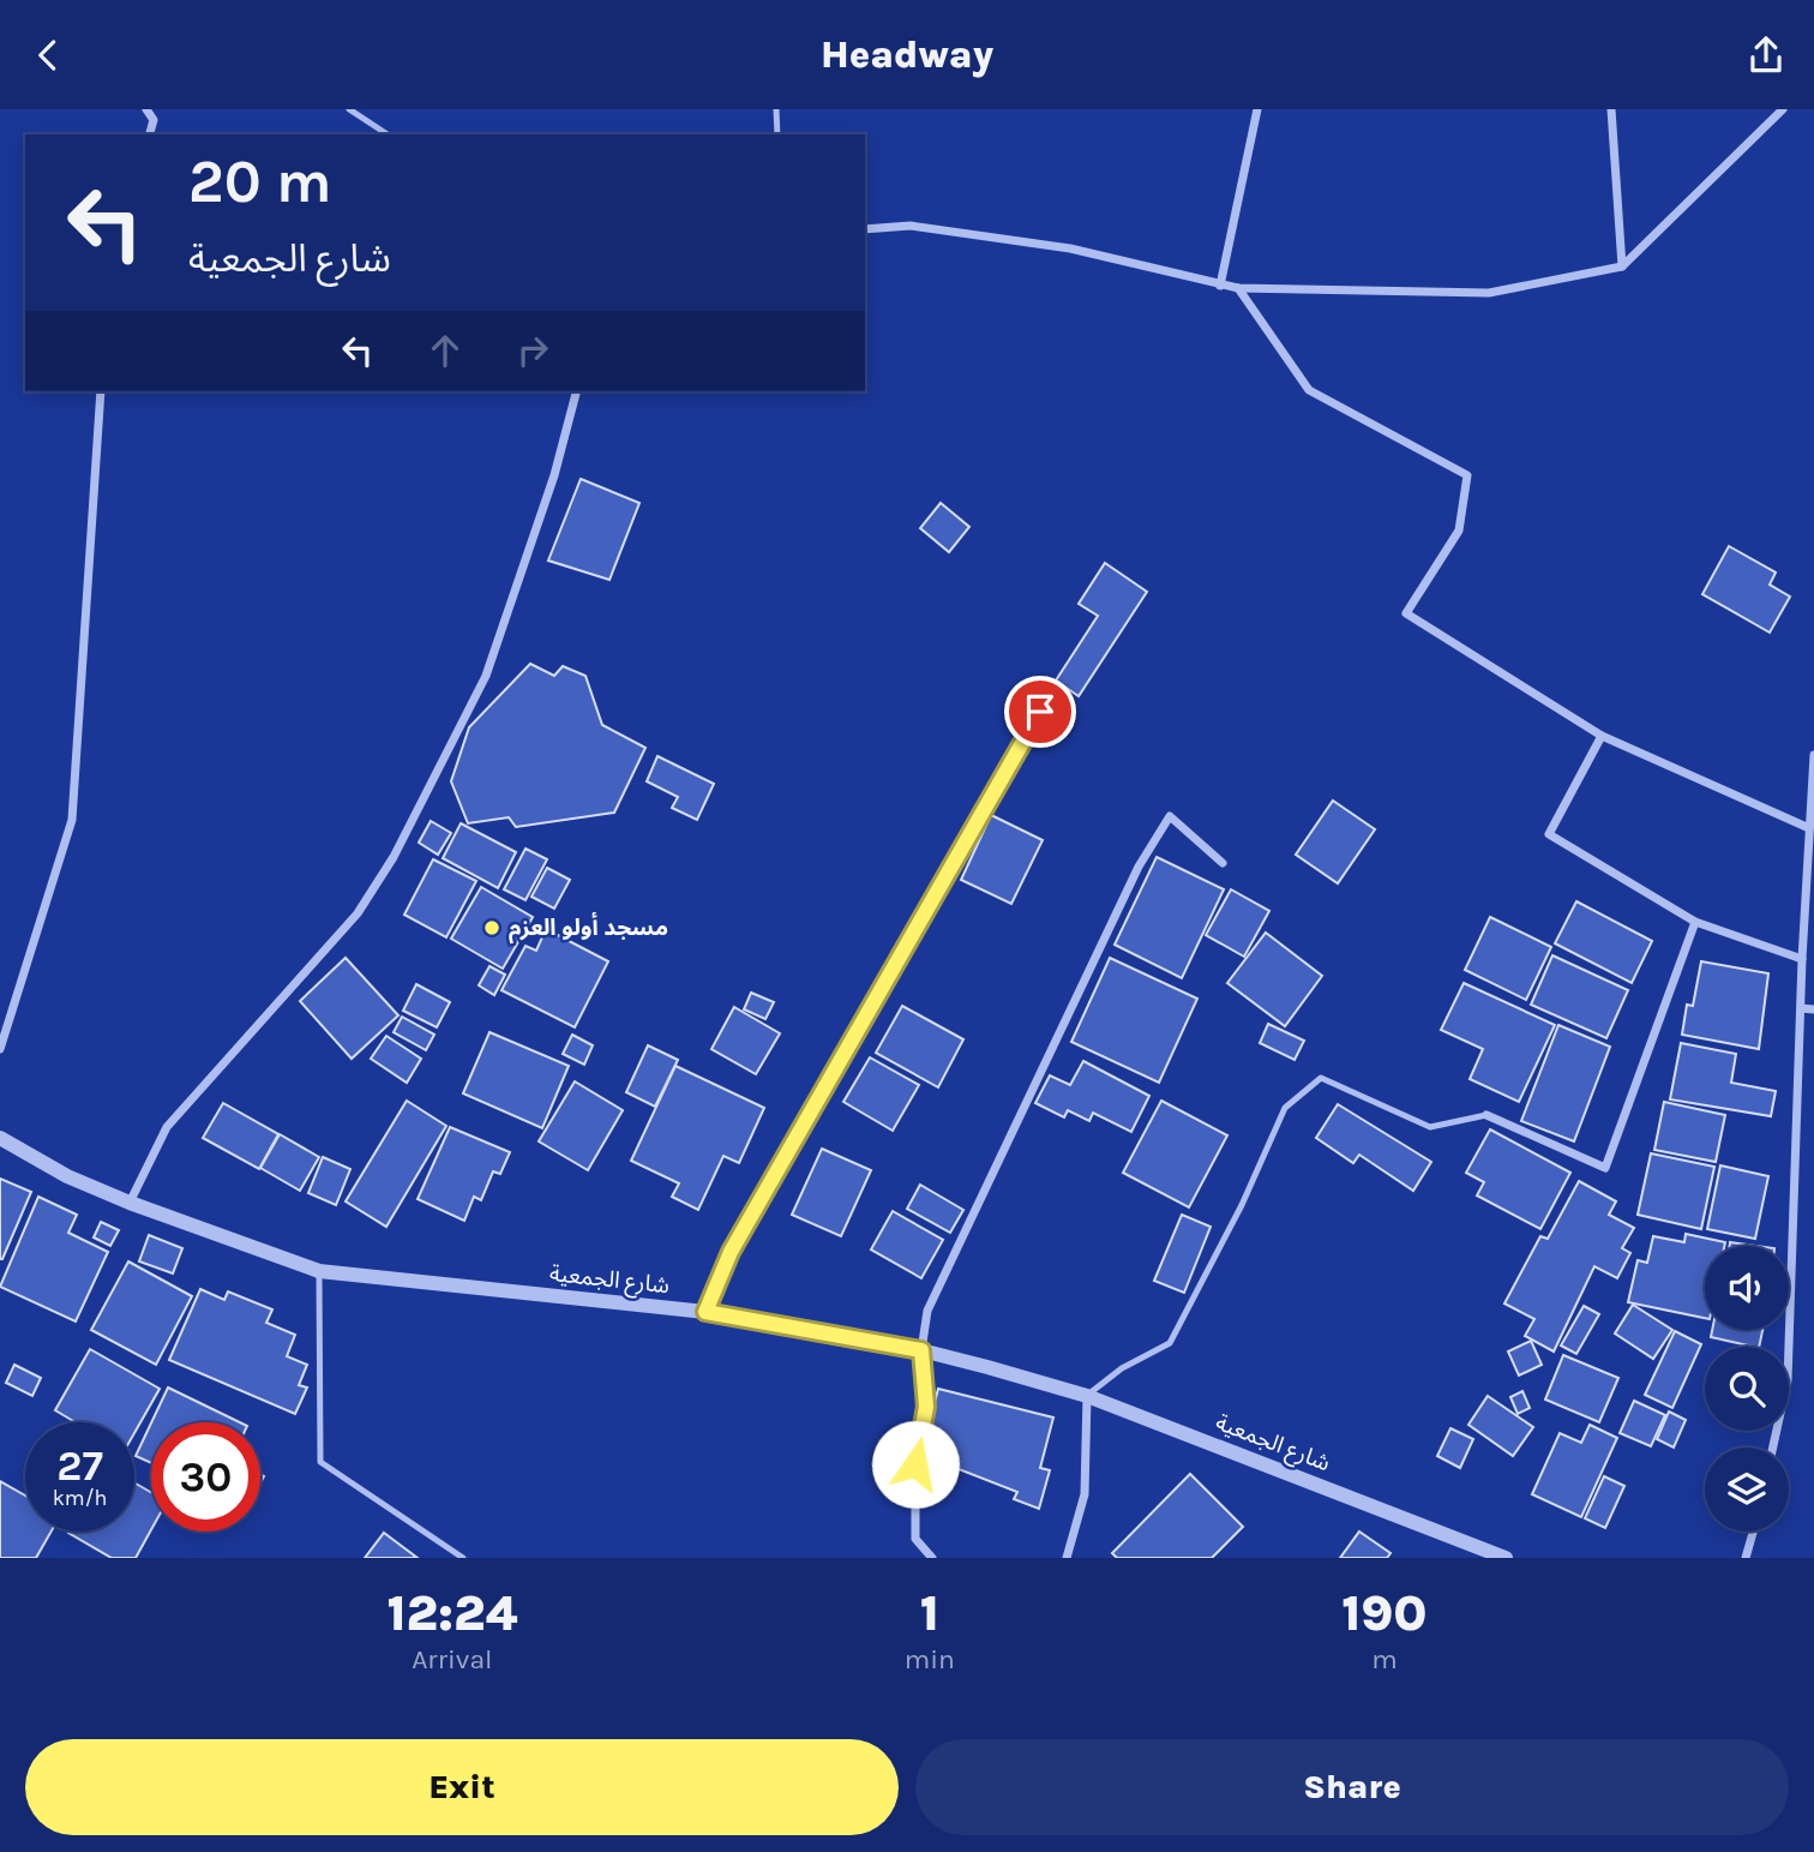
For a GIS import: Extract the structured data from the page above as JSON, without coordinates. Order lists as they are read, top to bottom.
{
  "streets": {
    "street": ["شارع الجمعية"]
  },
  "places": ["مسجد أولو العزم"],
  "page": {
    "header": "Headway",
    "turn": ["20 m", "شارع الجمعية"],
    "speed": "27 km/h",
    "limit": "30",
    "eta": [
      "12:24",
      "Arrival",
      "1",
      "min",
      "190",
      "m"
    ],
    "buttons": ["Exit", "Share"]
  }
}
